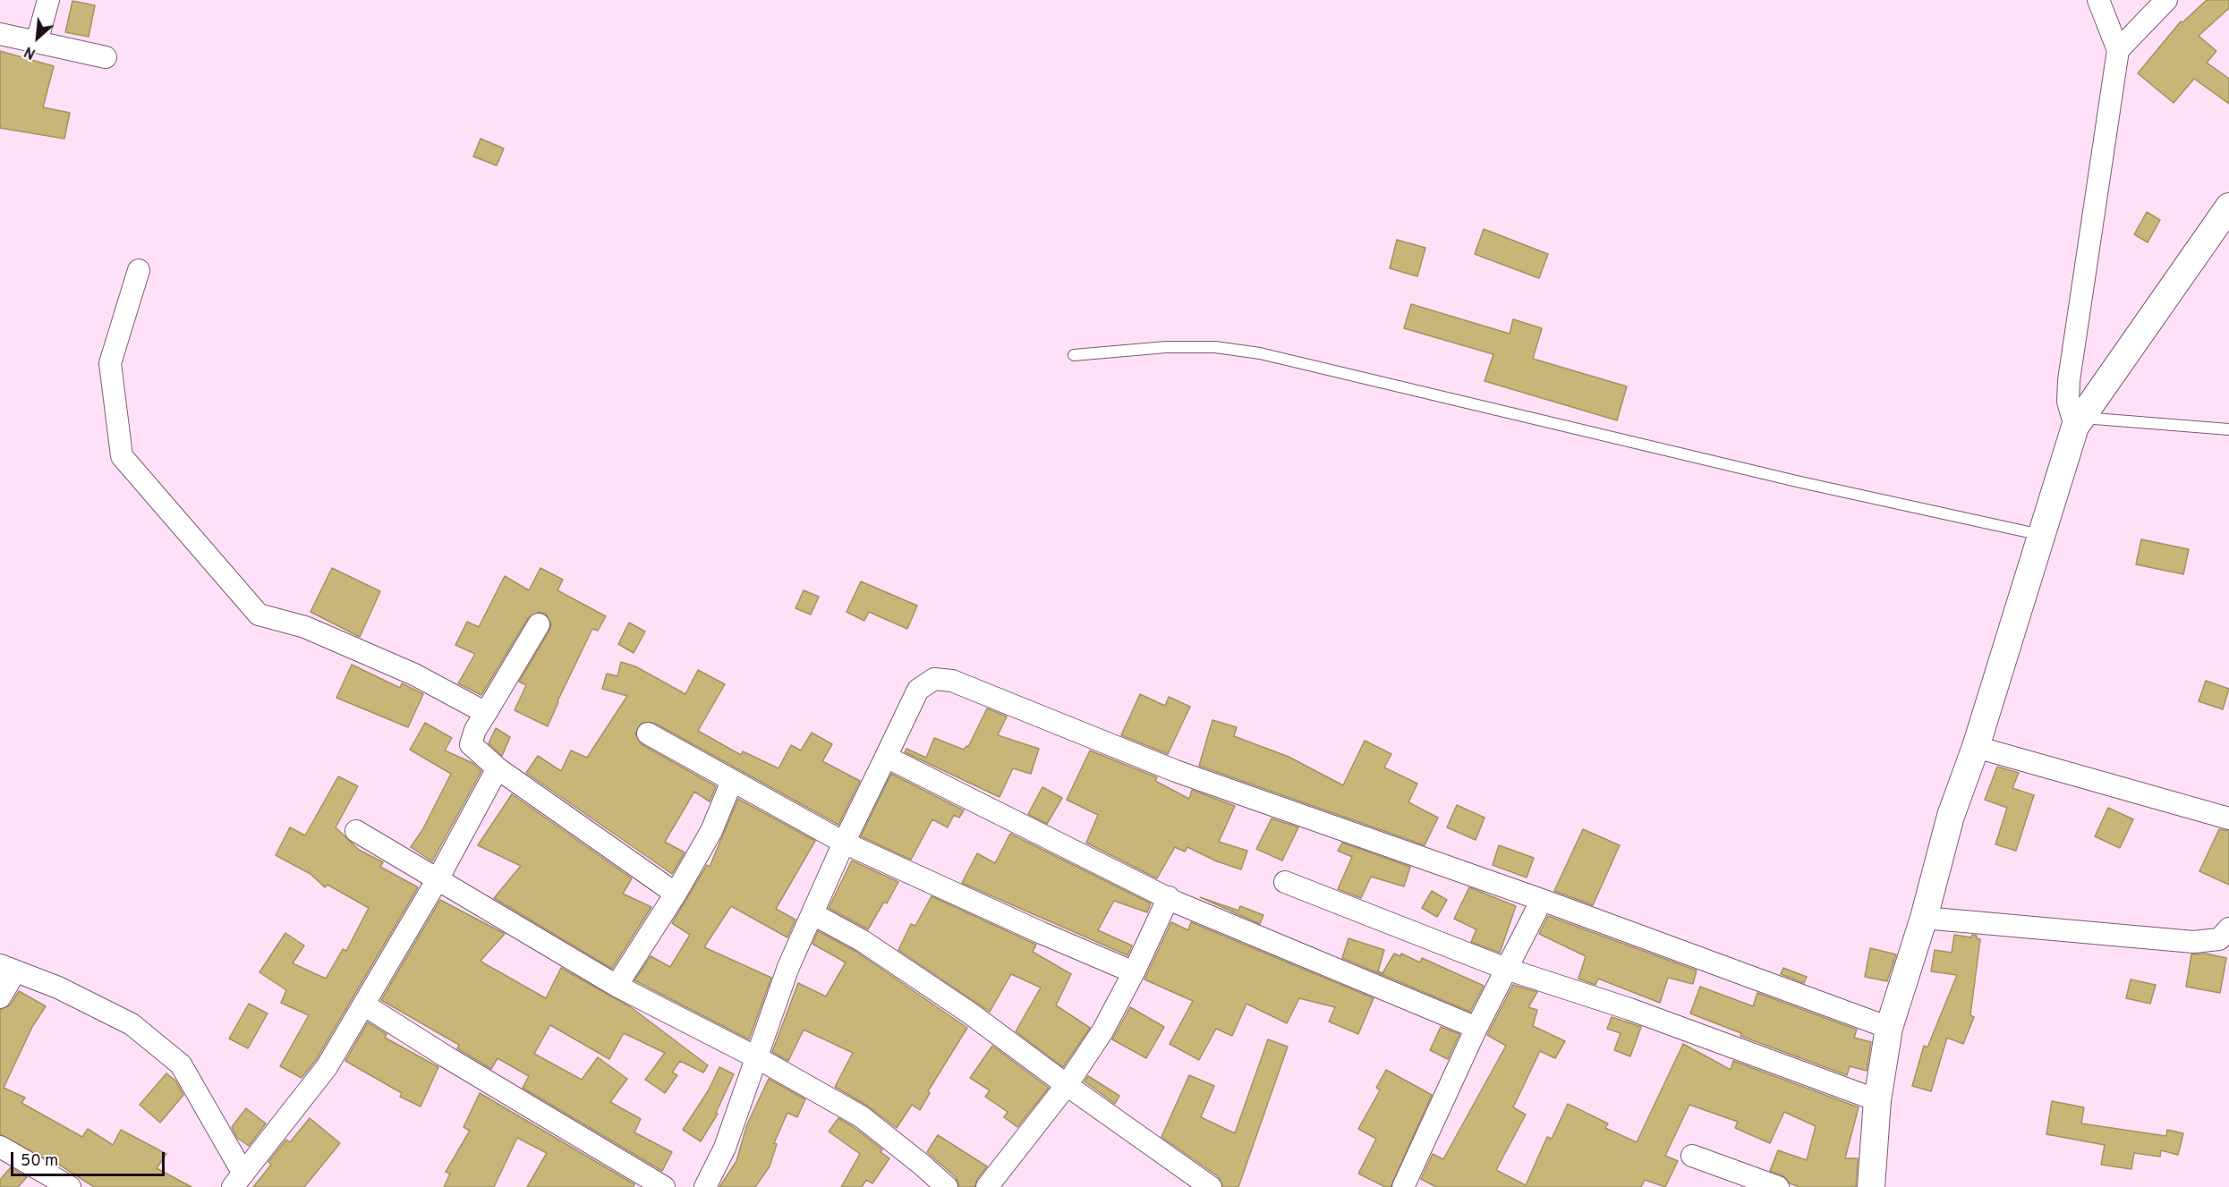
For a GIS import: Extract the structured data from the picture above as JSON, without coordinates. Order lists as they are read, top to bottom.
{
  "scale_bar": "50 m",
  "north": "bottom left"
}
